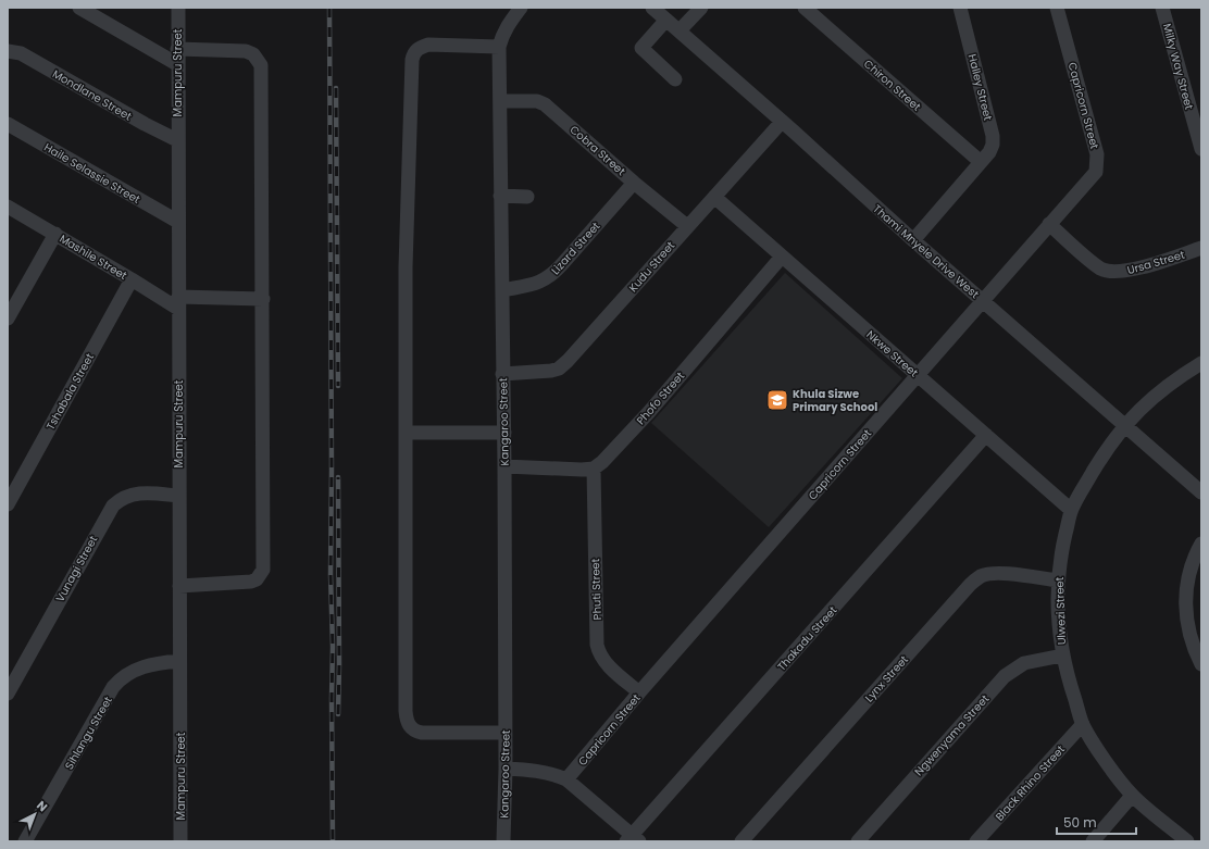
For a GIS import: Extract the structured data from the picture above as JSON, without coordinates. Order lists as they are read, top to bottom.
{
  "streets": {
    "street": [
      "Milky Way Street",
      "Mampuru Street",
      "Chiron Street",
      "Halley Street",
      "Mondlane Street",
      "Capricorn Street",
      "Cobra Street",
      "Haile Selassie Street",
      "Lizard Street",
      "Thami Mnyele Drive West",
      "Mashile Street",
      "Ursa Street",
      "Kudu Street",
      "Nkwe Street",
      "Tshabala Street",
      "Phofo Street",
      "Kangaroo Street",
      "Vunagi Street",
      "Phuti Street",
      "Ulwezi Street",
      "Thakadu Street",
      "Lynx Street",
      "Sihlangu Street",
      "Ngwenyama Street",
      "Black Rhino Street"
    ]
  },
  "crossings": [
    ["Mampuru Street", "Mondlane Street"],
    ["Mampuru Street", "Haile Selassie Street"],
    ["Mampuru Street", "Mashile Street"],
    ["Mampuru Street", "Vunagi Street"],
    ["Mampuru Street", "Sihlangu Street"],
    ["Chiron Street", "Halley Street"],
    ["Halley Street", "Thami Mnyele Drive West"],
    ["Capricorn Street", "Thami Mnyele Drive West"],
    ["Capricorn Street", "Ursa Street"],
    ["Capricorn Street", "Nkwe Street"],
    ["Capricorn Street", "Phuti Street"],
    ["Cobra Street", "Lizard Street"],
    ["Cobra Street", "Kudu Street"],
    ["Cobra Street", "Kangaroo Street"],
    ["Lizard Street", "Kangaroo Street"],
    ["Thami Mnyele Drive West", "Kudu Street"],
    ["Thami Mnyele Drive West", "Ulwezi Street"],
    ["Mashile Street", "Tshabala Street"],
    ["Kudu Street", "Nkwe Street"],
    ["Kudu Street", "Kangaroo Street"],
    ["Nkwe Street", "Phofo Street"],
    ["Nkwe Street", "Ulwezi Street"],
    ["Nkwe Street", "Thakadu Street"],
    ["Phofo Street", "Phuti Street"],
    ["Ulwezi Street", "Lynx Street"],
    ["Ulwezi Street", "Ngwenyama Street"],
    ["Ulwezi Street", "Black Rhino Street"]
  ],
  "places": {
    "school or university": ["Khula Sizwe Primary School"]
  },
  "scale_bar": "50 m",
  "north": "top right"
}
